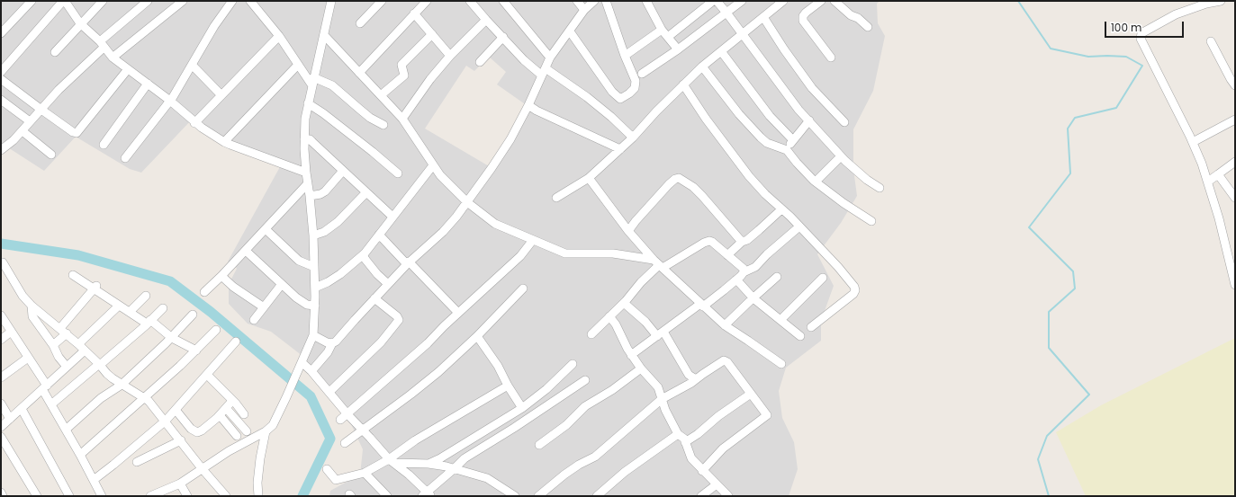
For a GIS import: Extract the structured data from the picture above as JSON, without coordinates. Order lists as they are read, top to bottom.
{
  "scale_bar": "100 m"
}
